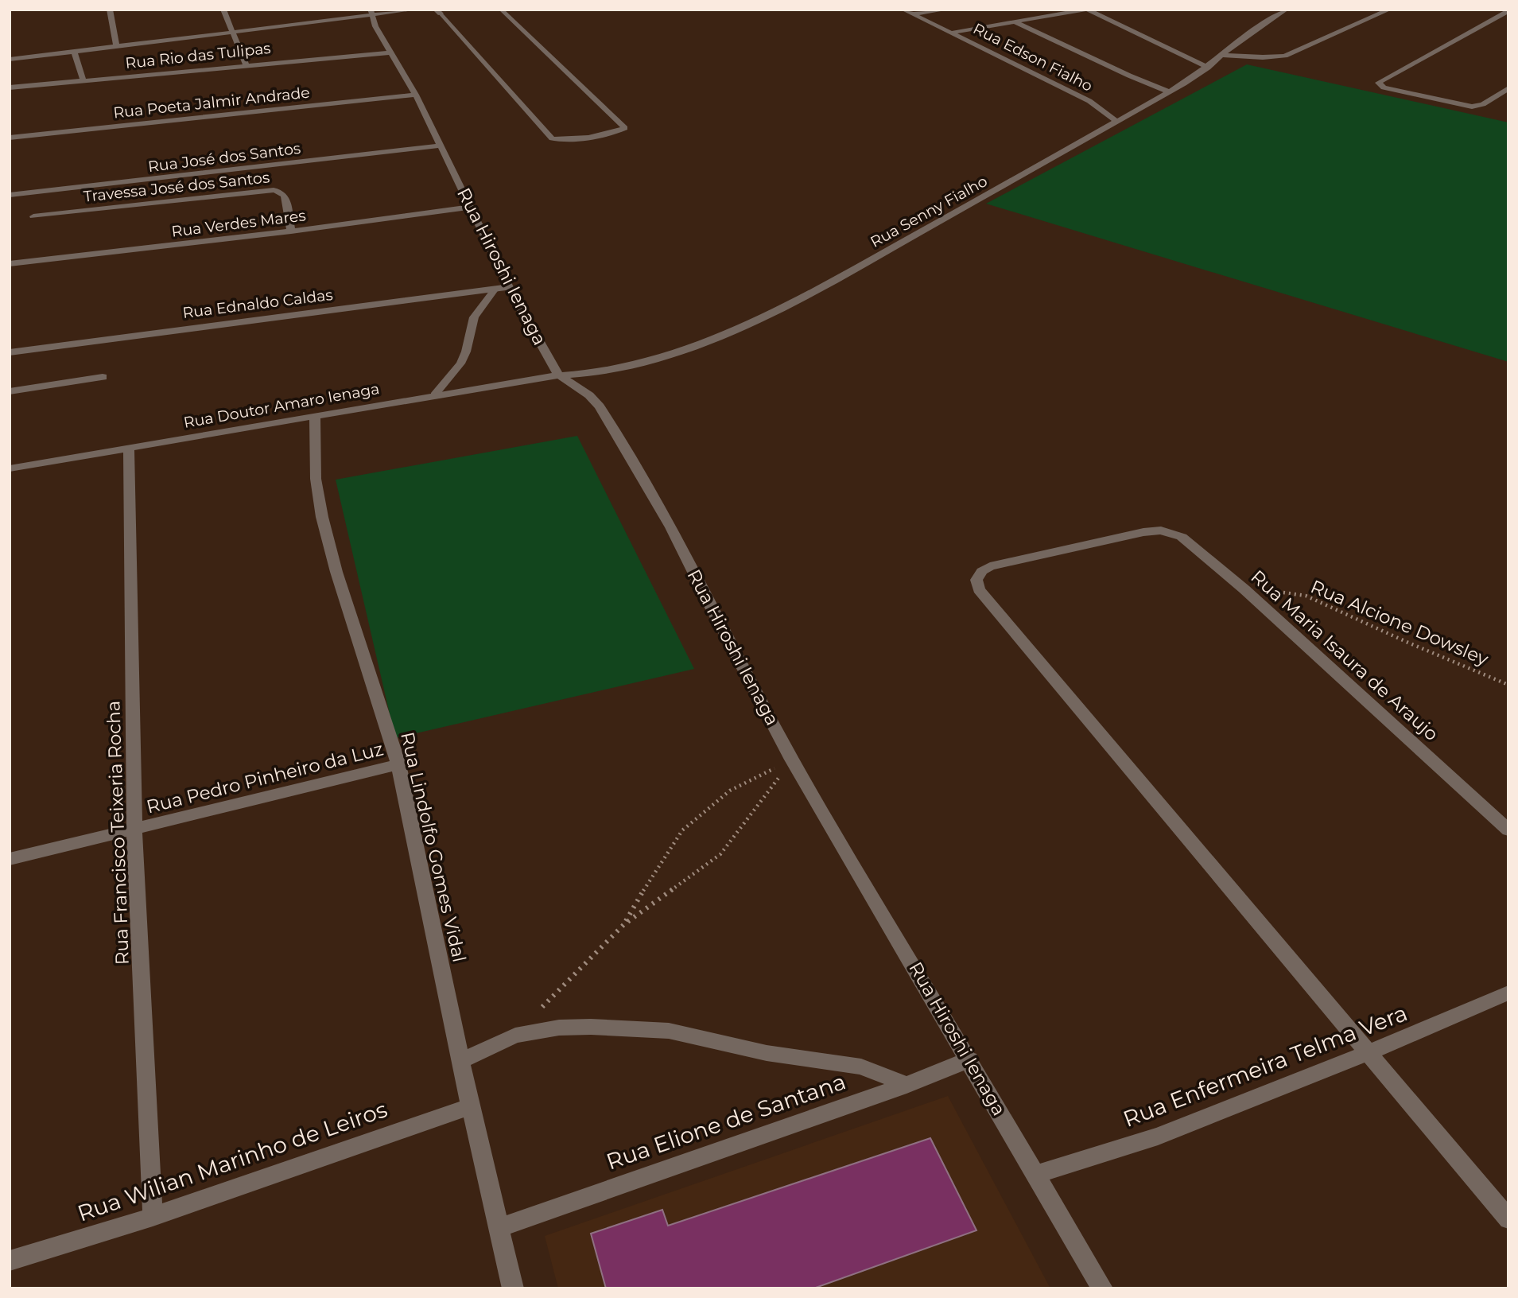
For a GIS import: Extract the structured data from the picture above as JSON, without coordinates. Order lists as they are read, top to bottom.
{
  "streets": {
    "street": [
      "Rua Rio das Tulipas",
      "Rua Edson Fialho",
      "Rua Poeta Jalmir Andrade",
      "Rua José dos Santos",
      "Travessa José dos Santos",
      "Rua Senny Fialho",
      "Rua Verdes Mares",
      "Rua Hiroshi Ienaga",
      "Rua Ednaldo Caldas",
      "Rua Doutor Amaro Ienaga",
      "Rua Maria Isaura de Araujo",
      "Rua Pedro Pinheiro da Luz",
      "Rua Francisco Teixeria Rocha",
      "Rua Lindolfo Gomes Vidal",
      "Rua Enfermeira Telma Vera",
      "Rua Elione de Santana",
      "Rua Wilian Marinho de Leiros"
    ],
    "path": ["Rua Alcione Dowsley"]
  },
  "crossings": [
    ["Rua Rio das Tulipas", "Rua Hiroshi Ienaga"],
    ["Rua Edson Fialho", "Rua Senny Fialho"],
    ["Rua Poeta Jalmir Andrade", "Rua Hiroshi Ienaga"],
    ["Rua José dos Santos", "Rua Hiroshi Ienaga"],
    ["Travessa José dos Santos", "Rua Verdes Mares"],
    ["Rua Senny Fialho", "Rua Hiroshi Ienaga"],
    ["Rua Senny Fialho", "Rua Doutor Amaro Ienaga"],
    ["Rua Verdes Mares", "Rua Hiroshi Ienaga"],
    ["Rua Hiroshi Ienaga", "Rua Ednaldo Caldas"],
    ["Rua Hiroshi Ienaga", "Rua Doutor Amaro Ienaga"],
    ["Rua Hiroshi Ienaga", "Rua Enfermeira Telma Vera"],
    ["Rua Hiroshi Ienaga", "Rua Elione de Santana"],
    ["Rua Doutor Amaro Ienaga", "Rua Francisco Teixeria Rocha"],
    ["Rua Doutor Amaro Ienaga", "Rua Lindolfo Gomes Vidal"],
    ["Rua Alcione Dowsley", "Rua Maria Isaura de Araujo"],
    ["Rua Maria Isaura de Araujo", "Rua Enfermeira Telma Vera"],
    ["Rua Pedro Pinheiro da Luz", "Rua Francisco Teixeria Rocha"],
    ["Rua Pedro Pinheiro da Luz", "Rua Lindolfo Gomes Vidal"],
    ["Rua Francisco Teixeria Rocha", "Rua Wilian Marinho de Leiros"],
    ["Rua Lindolfo Gomes Vidal", "Rua Elione de Santana"],
    ["Rua Lindolfo Gomes Vidal", "Rua Wilian Marinho de Leiros"]
  ]
}
